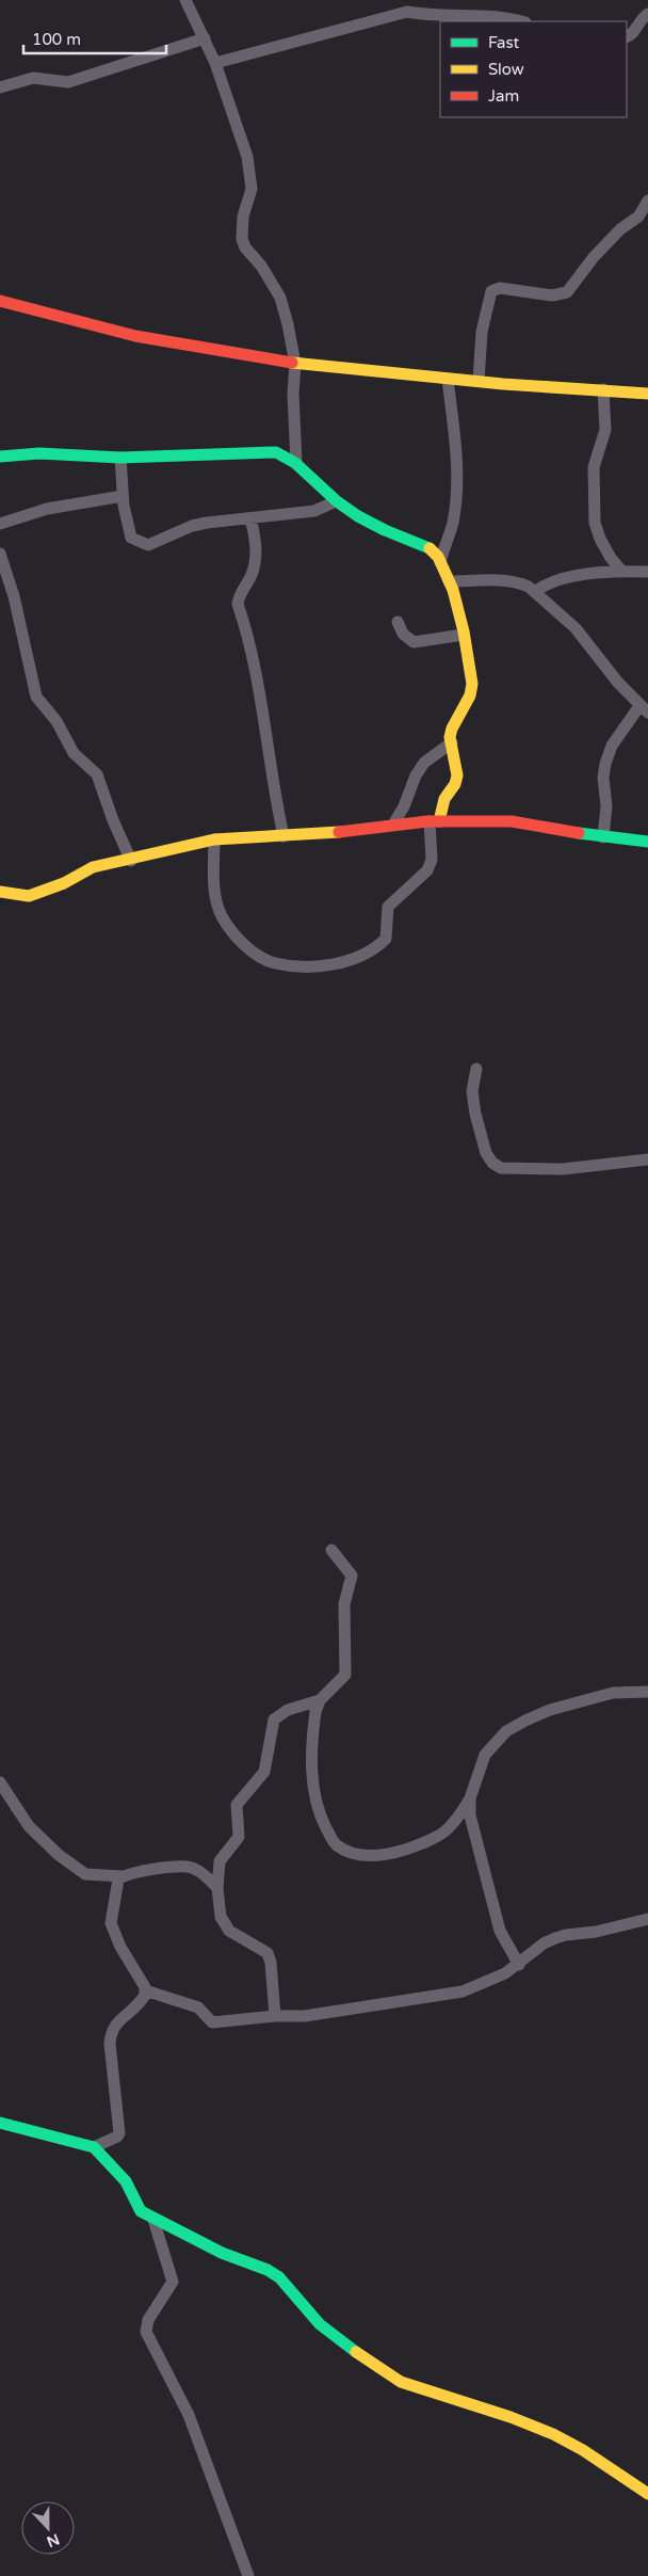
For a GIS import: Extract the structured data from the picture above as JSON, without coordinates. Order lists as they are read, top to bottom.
{
  "legend": ["Fast", "Slow", "Jam"],
  "scale_bar": "100 m",
  "north": "bottom"
}
